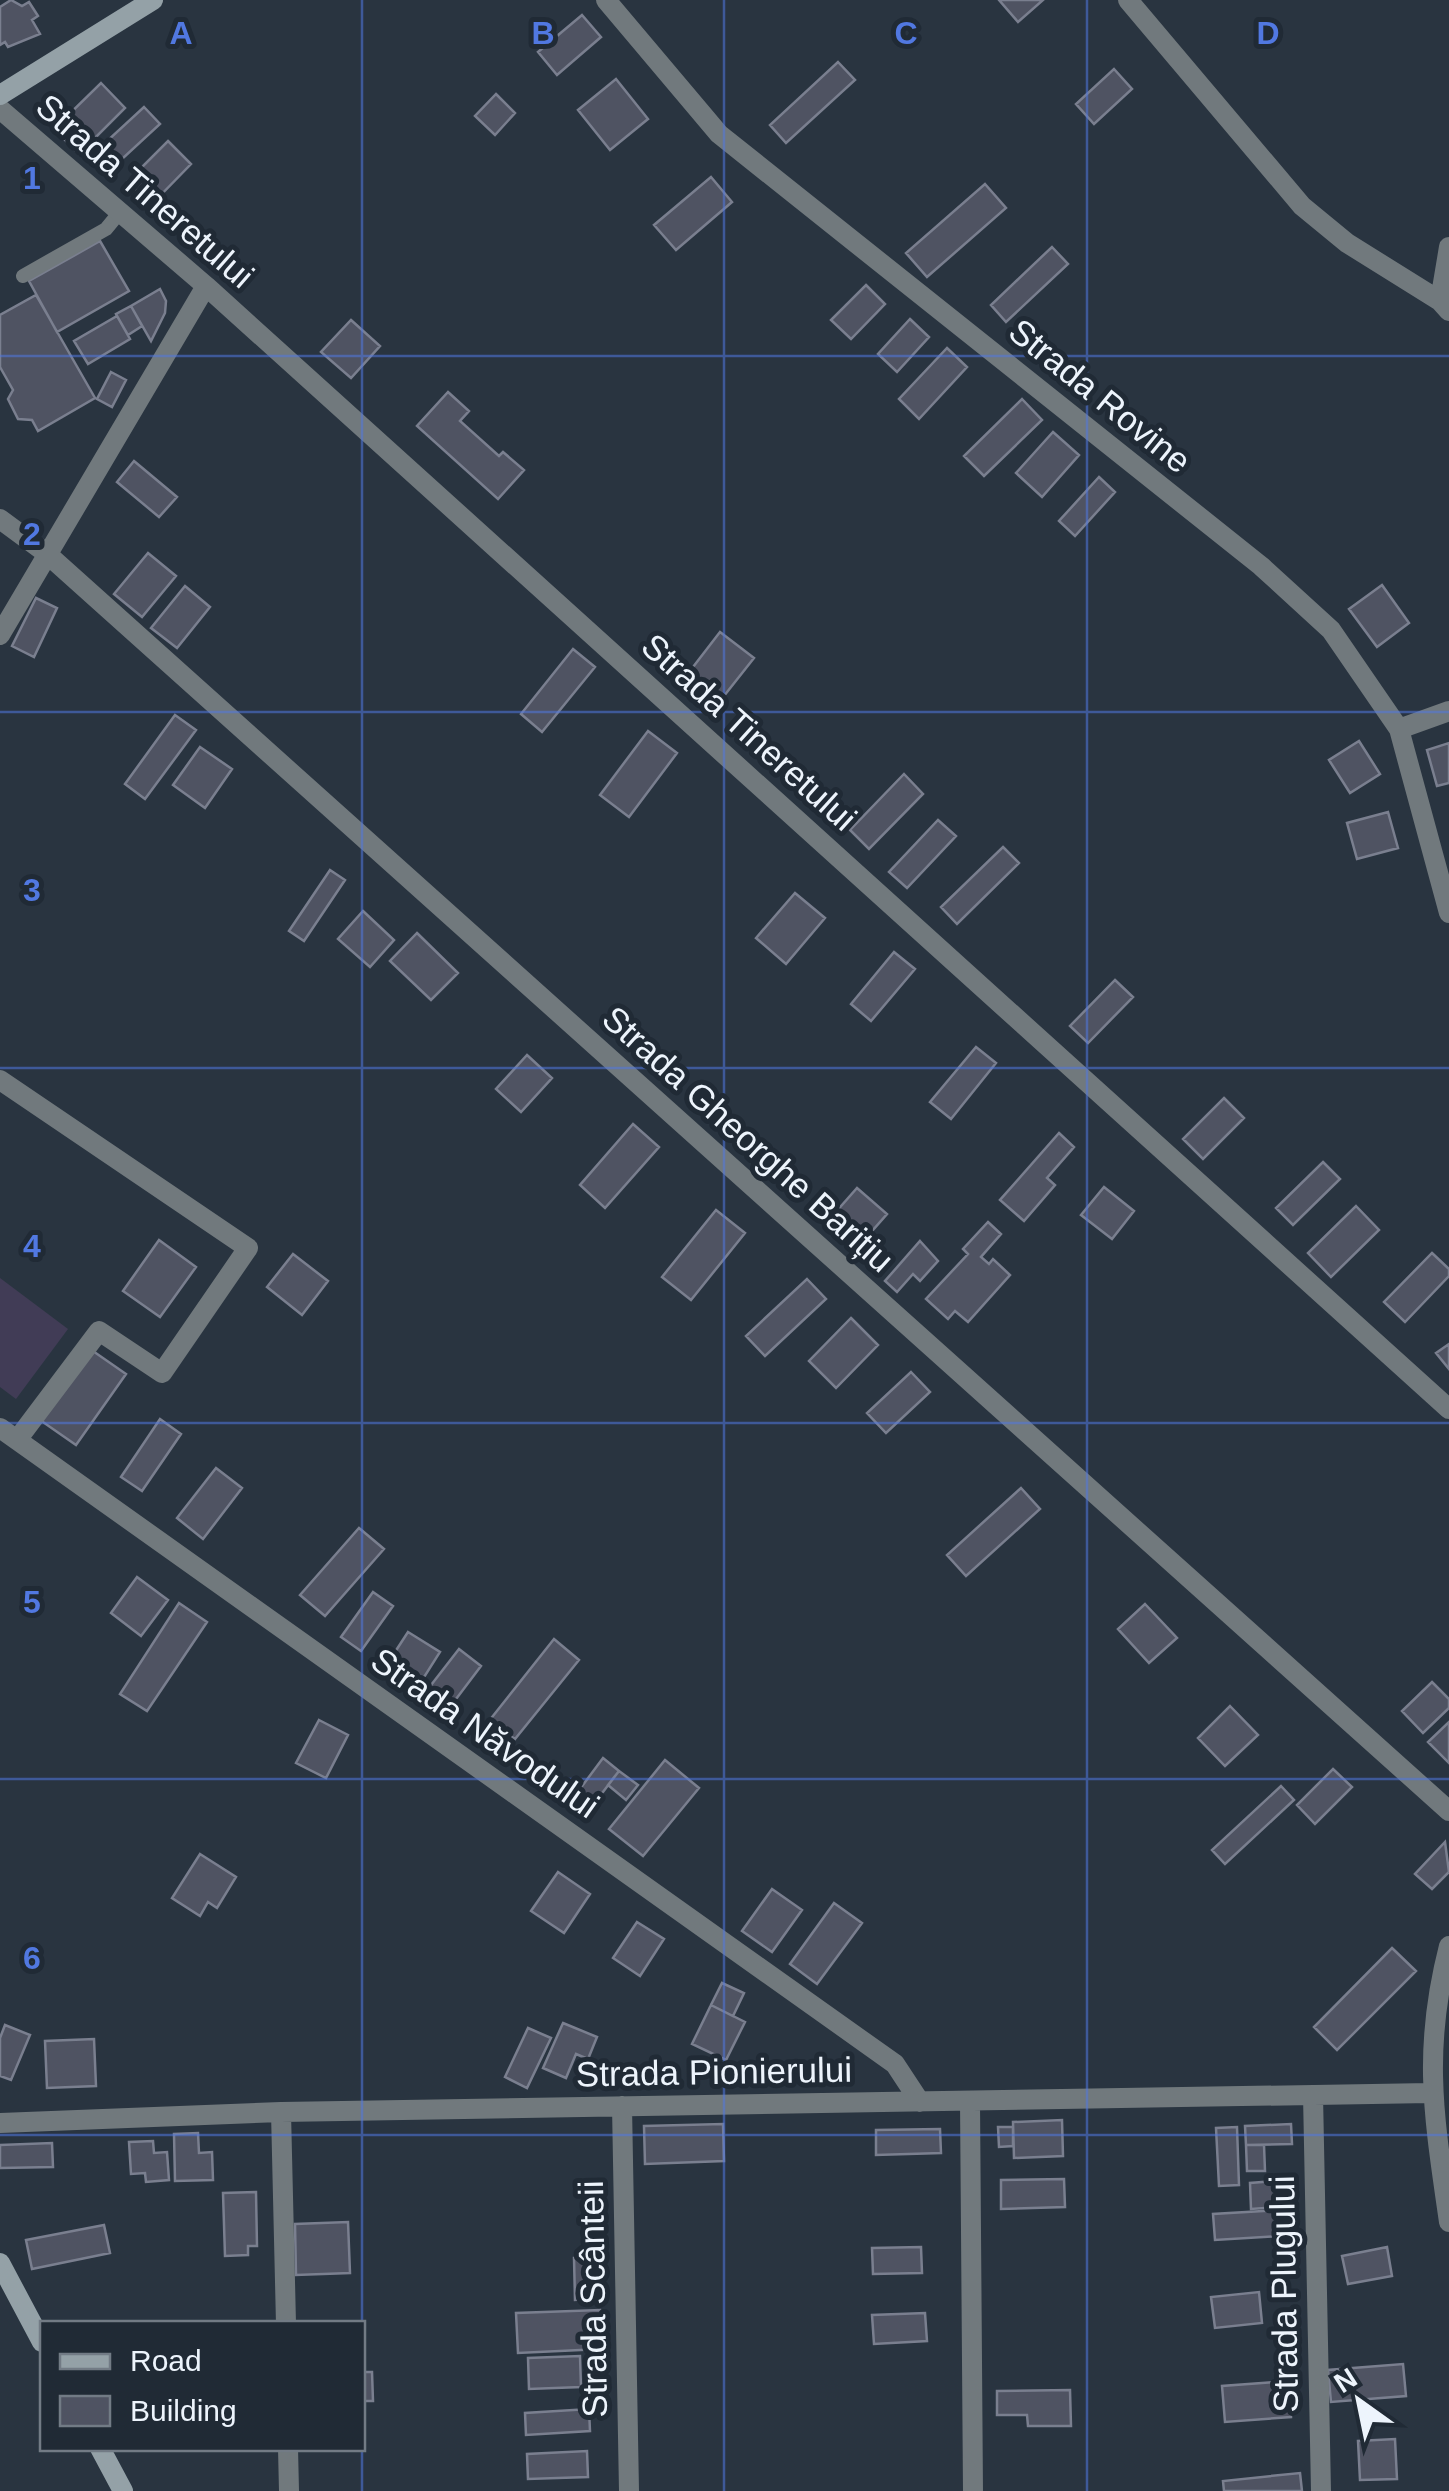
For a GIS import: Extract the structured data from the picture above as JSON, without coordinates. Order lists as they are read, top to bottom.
{
  "streets": {
    "street": [
      "Strada Tineretului",
      "Strada Rovine",
      "Strada Gheorghe Barițiu",
      "Strada Năvodului",
      "Strada Pionierului",
      "Strada Plugului",
      "Strada Scânteii"
    ]
  },
  "crossings": [
    ["Strada Năvodului", "Strada Pionierului"],
    ["Strada Pionierului", "Strada Plugului"],
    ["Strada Pionierului", "Strada Scânteii"]
  ],
  "legend": ["Road", "Building"],
  "north": "top left",
  "grid": {
    "columns": [
      "A",
      "B",
      "C",
      "D"
    ],
    "rows": [
      "1",
      "2",
      "3",
      "4",
      "5",
      "6"
    ]
  }
}
